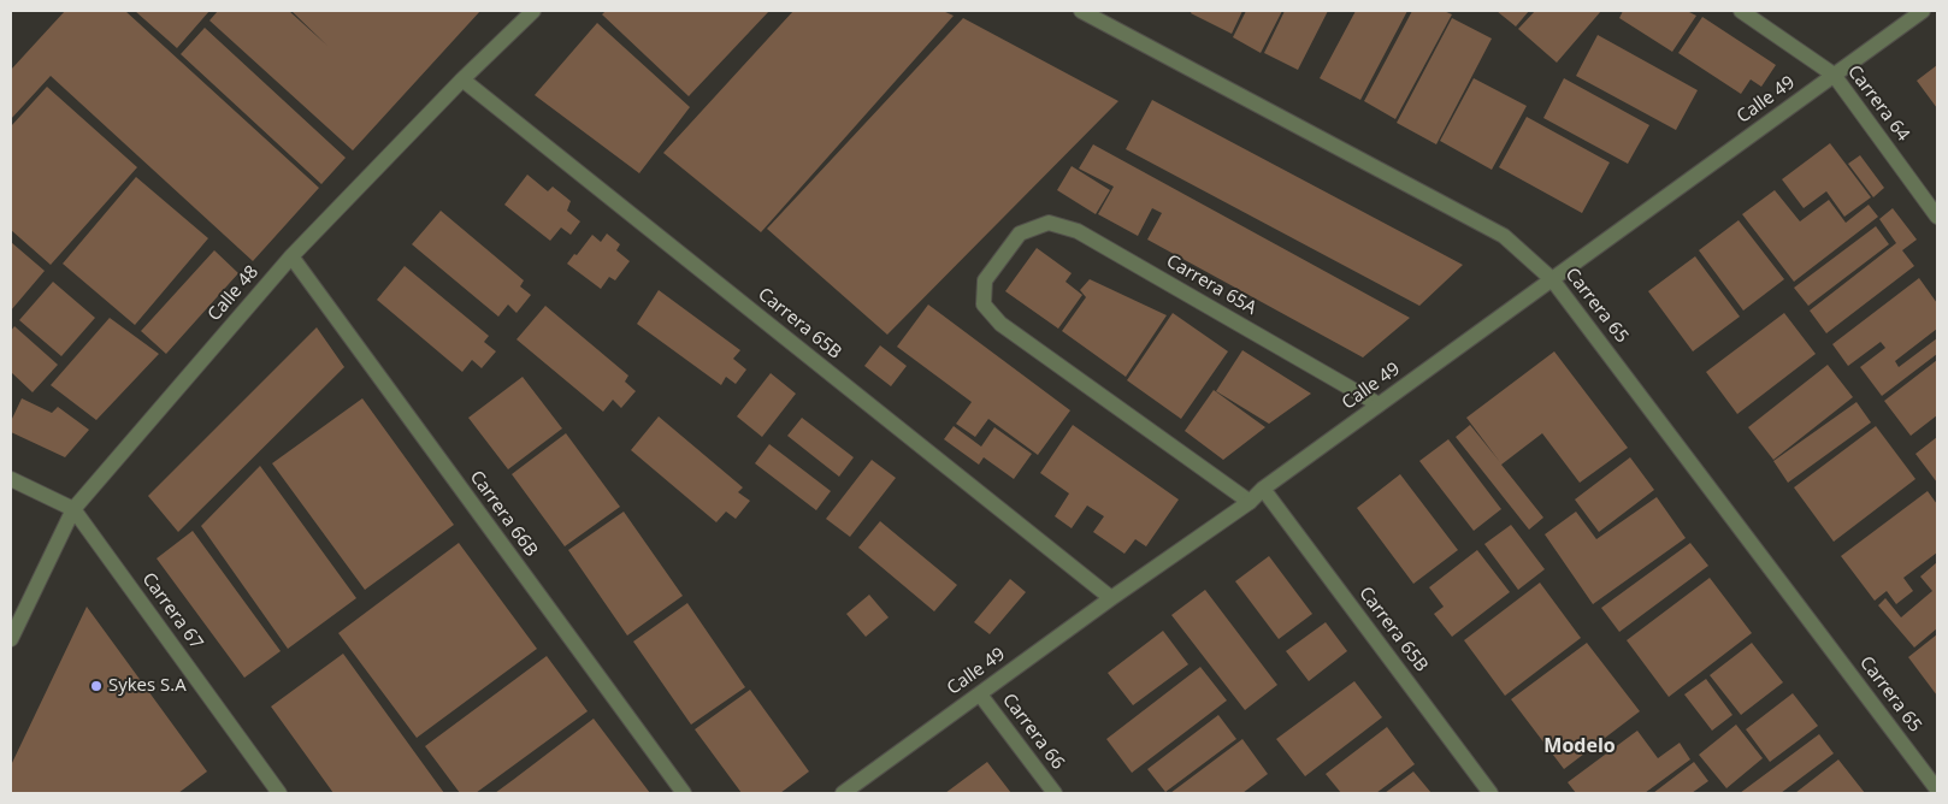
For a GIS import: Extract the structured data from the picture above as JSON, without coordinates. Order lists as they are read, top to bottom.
{
  "streets": {
    "street": [
      "Calle 49",
      "Carrera 64",
      "Carrera 65A",
      "Calle 48",
      "Carrera 65",
      "Carrera 65B",
      "Carrera 66B",
      "Carrera 67",
      "Carrera 66"
    ]
  },
  "crossings": [
    ["Calle 49", "Carrera 64"],
    ["Calle 49", "Carrera 65A"],
    ["Calle 49", "Carrera 65"],
    ["Calle 49", "Carrera 65B"],
    ["Calle 49", "Carrera 66"],
    ["Calle 48", "Carrera 65B"],
    ["Calle 48", "Carrera 66B"],
    ["Calle 48", "Carrera 67"]
  ],
  "districts": ["Modelo"],
  "places": ["Sykes S.A"]
}
